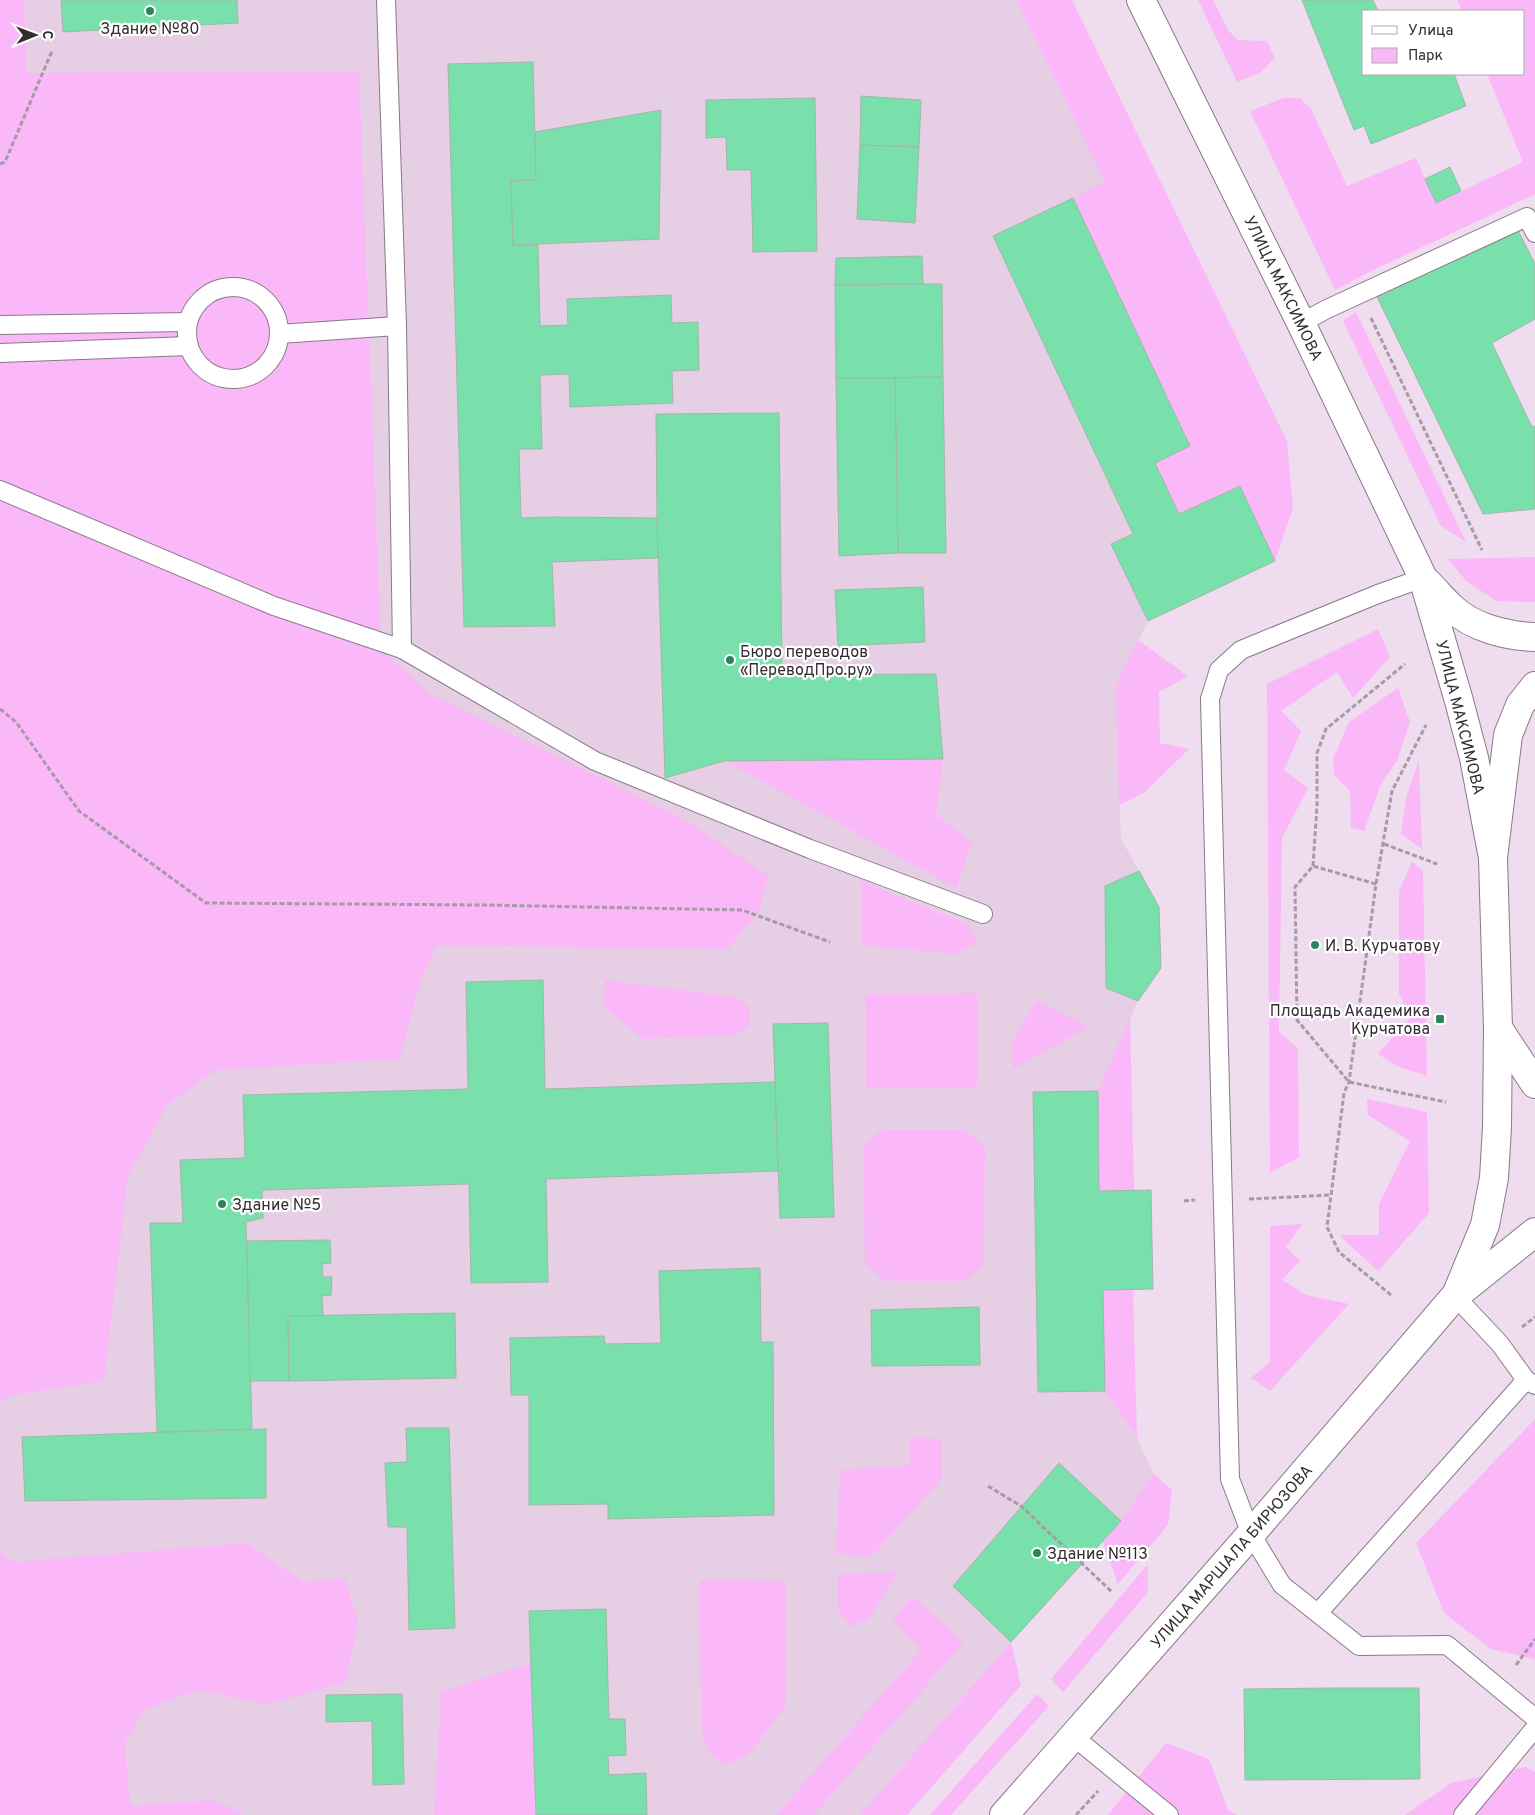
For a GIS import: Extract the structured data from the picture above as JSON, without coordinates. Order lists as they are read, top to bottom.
{
  "streets": {
    "main road": ["УЛИЦА МАКСИМОВА", "УЛИЦА МАРШАЛА БИРЮЗОВА"]
  },
  "crossings": [
    ["УЛИЦА МАКСИМОВА", "УЛИЦА МАРШАЛА БИРЮЗОВА"]
  ],
  "places": {
    "other": [
      "Здание №80",
      "Бюро переводов «ПереводПро.ру»",
      "И. В. Курчатову",
      "Здание №5",
      "Здание №113"
    ],
    "transit": ["Площадь Академика Курчатова"]
  },
  "legend": ["Улица", "Парк"],
  "north": "right"
}
